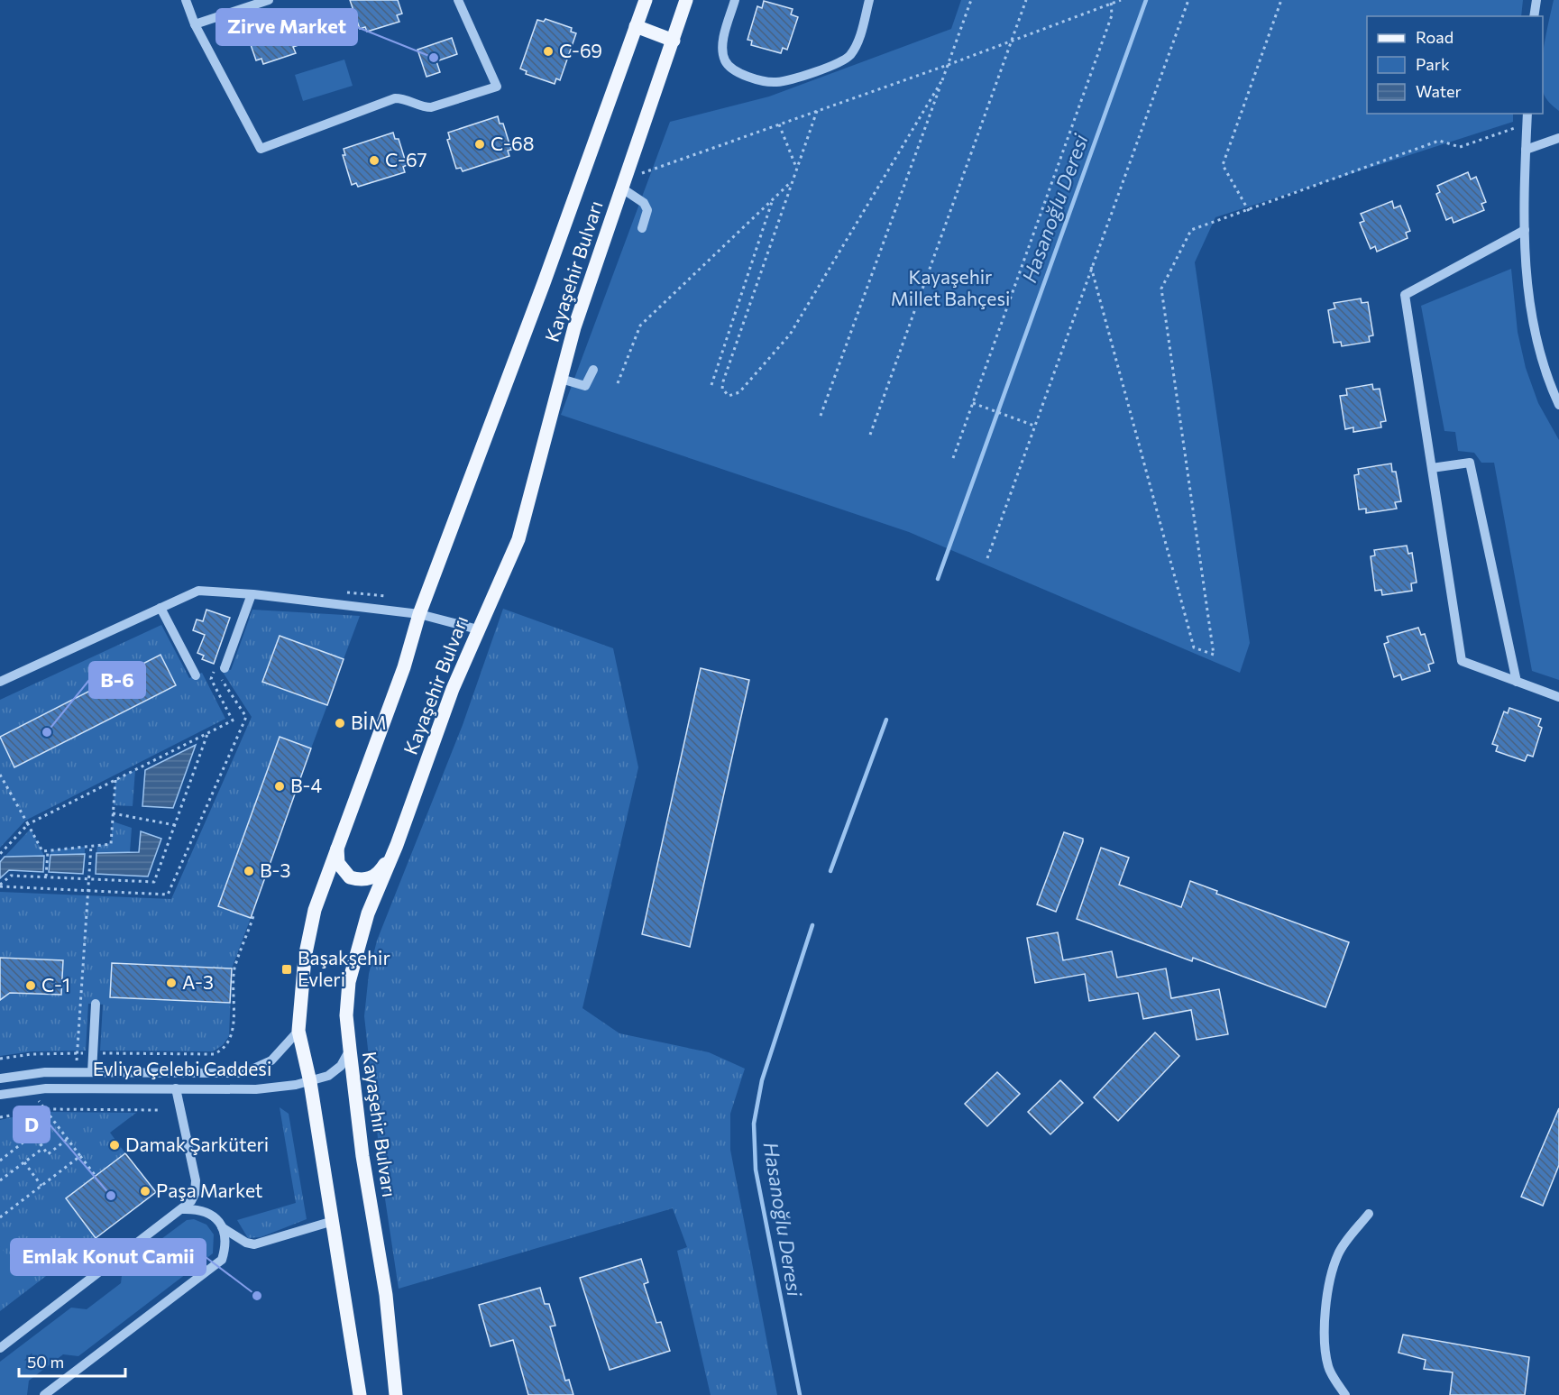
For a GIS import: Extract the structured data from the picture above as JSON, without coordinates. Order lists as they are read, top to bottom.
{
  "streets": {
    "main road": ["Kayaşehir Bulvarı"],
    "street": ["Evliya Çelebi Caddesi"]
  },
  "crossings": [
    ["Kayaşehir Bulvarı", "Evliya Çelebi Caddesi"]
  ],
  "water": ["Hasanoğlu Deresi"],
  "parks": ["Kayaşehir Millet Bahçesi"],
  "places": {
    "other": [
      "C-69",
      "Zirve Market",
      "C-68",
      "C-67",
      "BİM",
      "B-6",
      "B-4",
      "B-3",
      "A-3",
      "C-1",
      "Damak Şarküteri",
      "Paşa Market",
      "D",
      "Emlak Konut Camii"
    ],
    "transit": ["Başakşehir Evleri"]
  },
  "legend": ["Road", "Park", "Water"],
  "scale_bar": "50 m"
}
